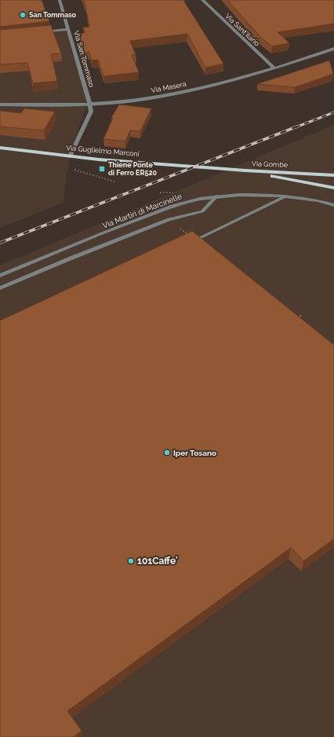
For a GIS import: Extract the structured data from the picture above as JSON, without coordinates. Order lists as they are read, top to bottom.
{
  "streets": {
    "main road": ["Via Guglielmo Marconi", "Via Gombe"],
    "street": [
      "Via Sant'Ilario",
      "Via San Tommaso",
      "Via Masera",
      "Via Martiri di Marcinelle"
    ]
  },
  "crossings": [
    ["Via Sant'Ilario", "Via Masera"],
    ["Via San Tommaso", "Via Masera"],
    ["Via Guglielmo Marconi", "Via Gombe"]
  ],
  "places": {
    "other": ["San Tommaso", "Iper Tosano", "101Caffe'"],
    "transit": ["Thiene Ponte di Ferro ER520"]
  }
}
